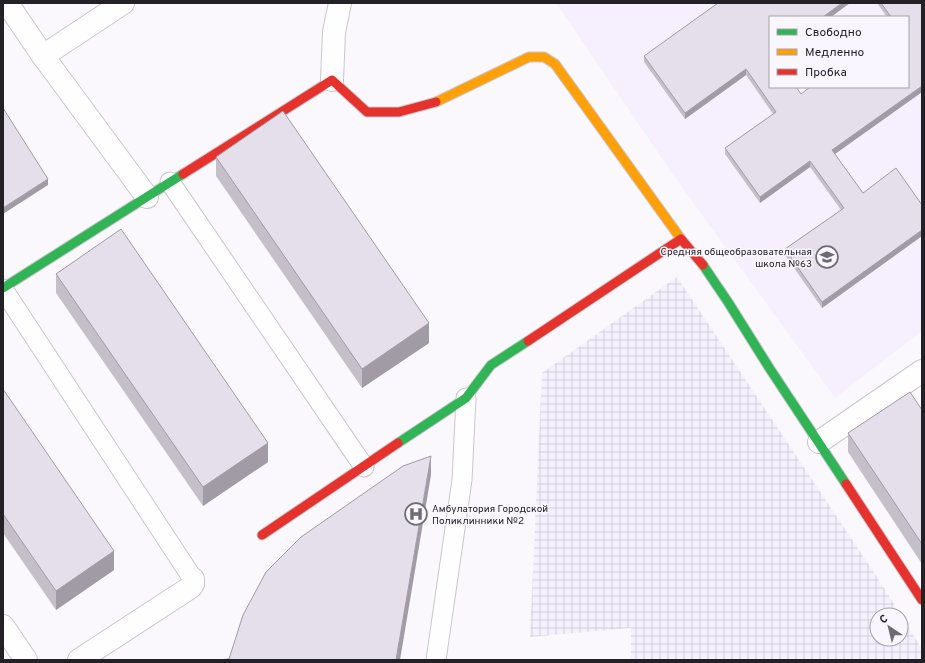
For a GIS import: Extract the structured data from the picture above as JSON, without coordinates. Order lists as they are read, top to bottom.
{
  "places": {
    "school or university": ["Средняя общеобразовательная школа №63"],
    "hospital": ["Амбулатория Городской Поликлинники №2"]
  },
  "legend": ["Свободно", "Медленно", "Пробка"],
  "north": "top left"
}
